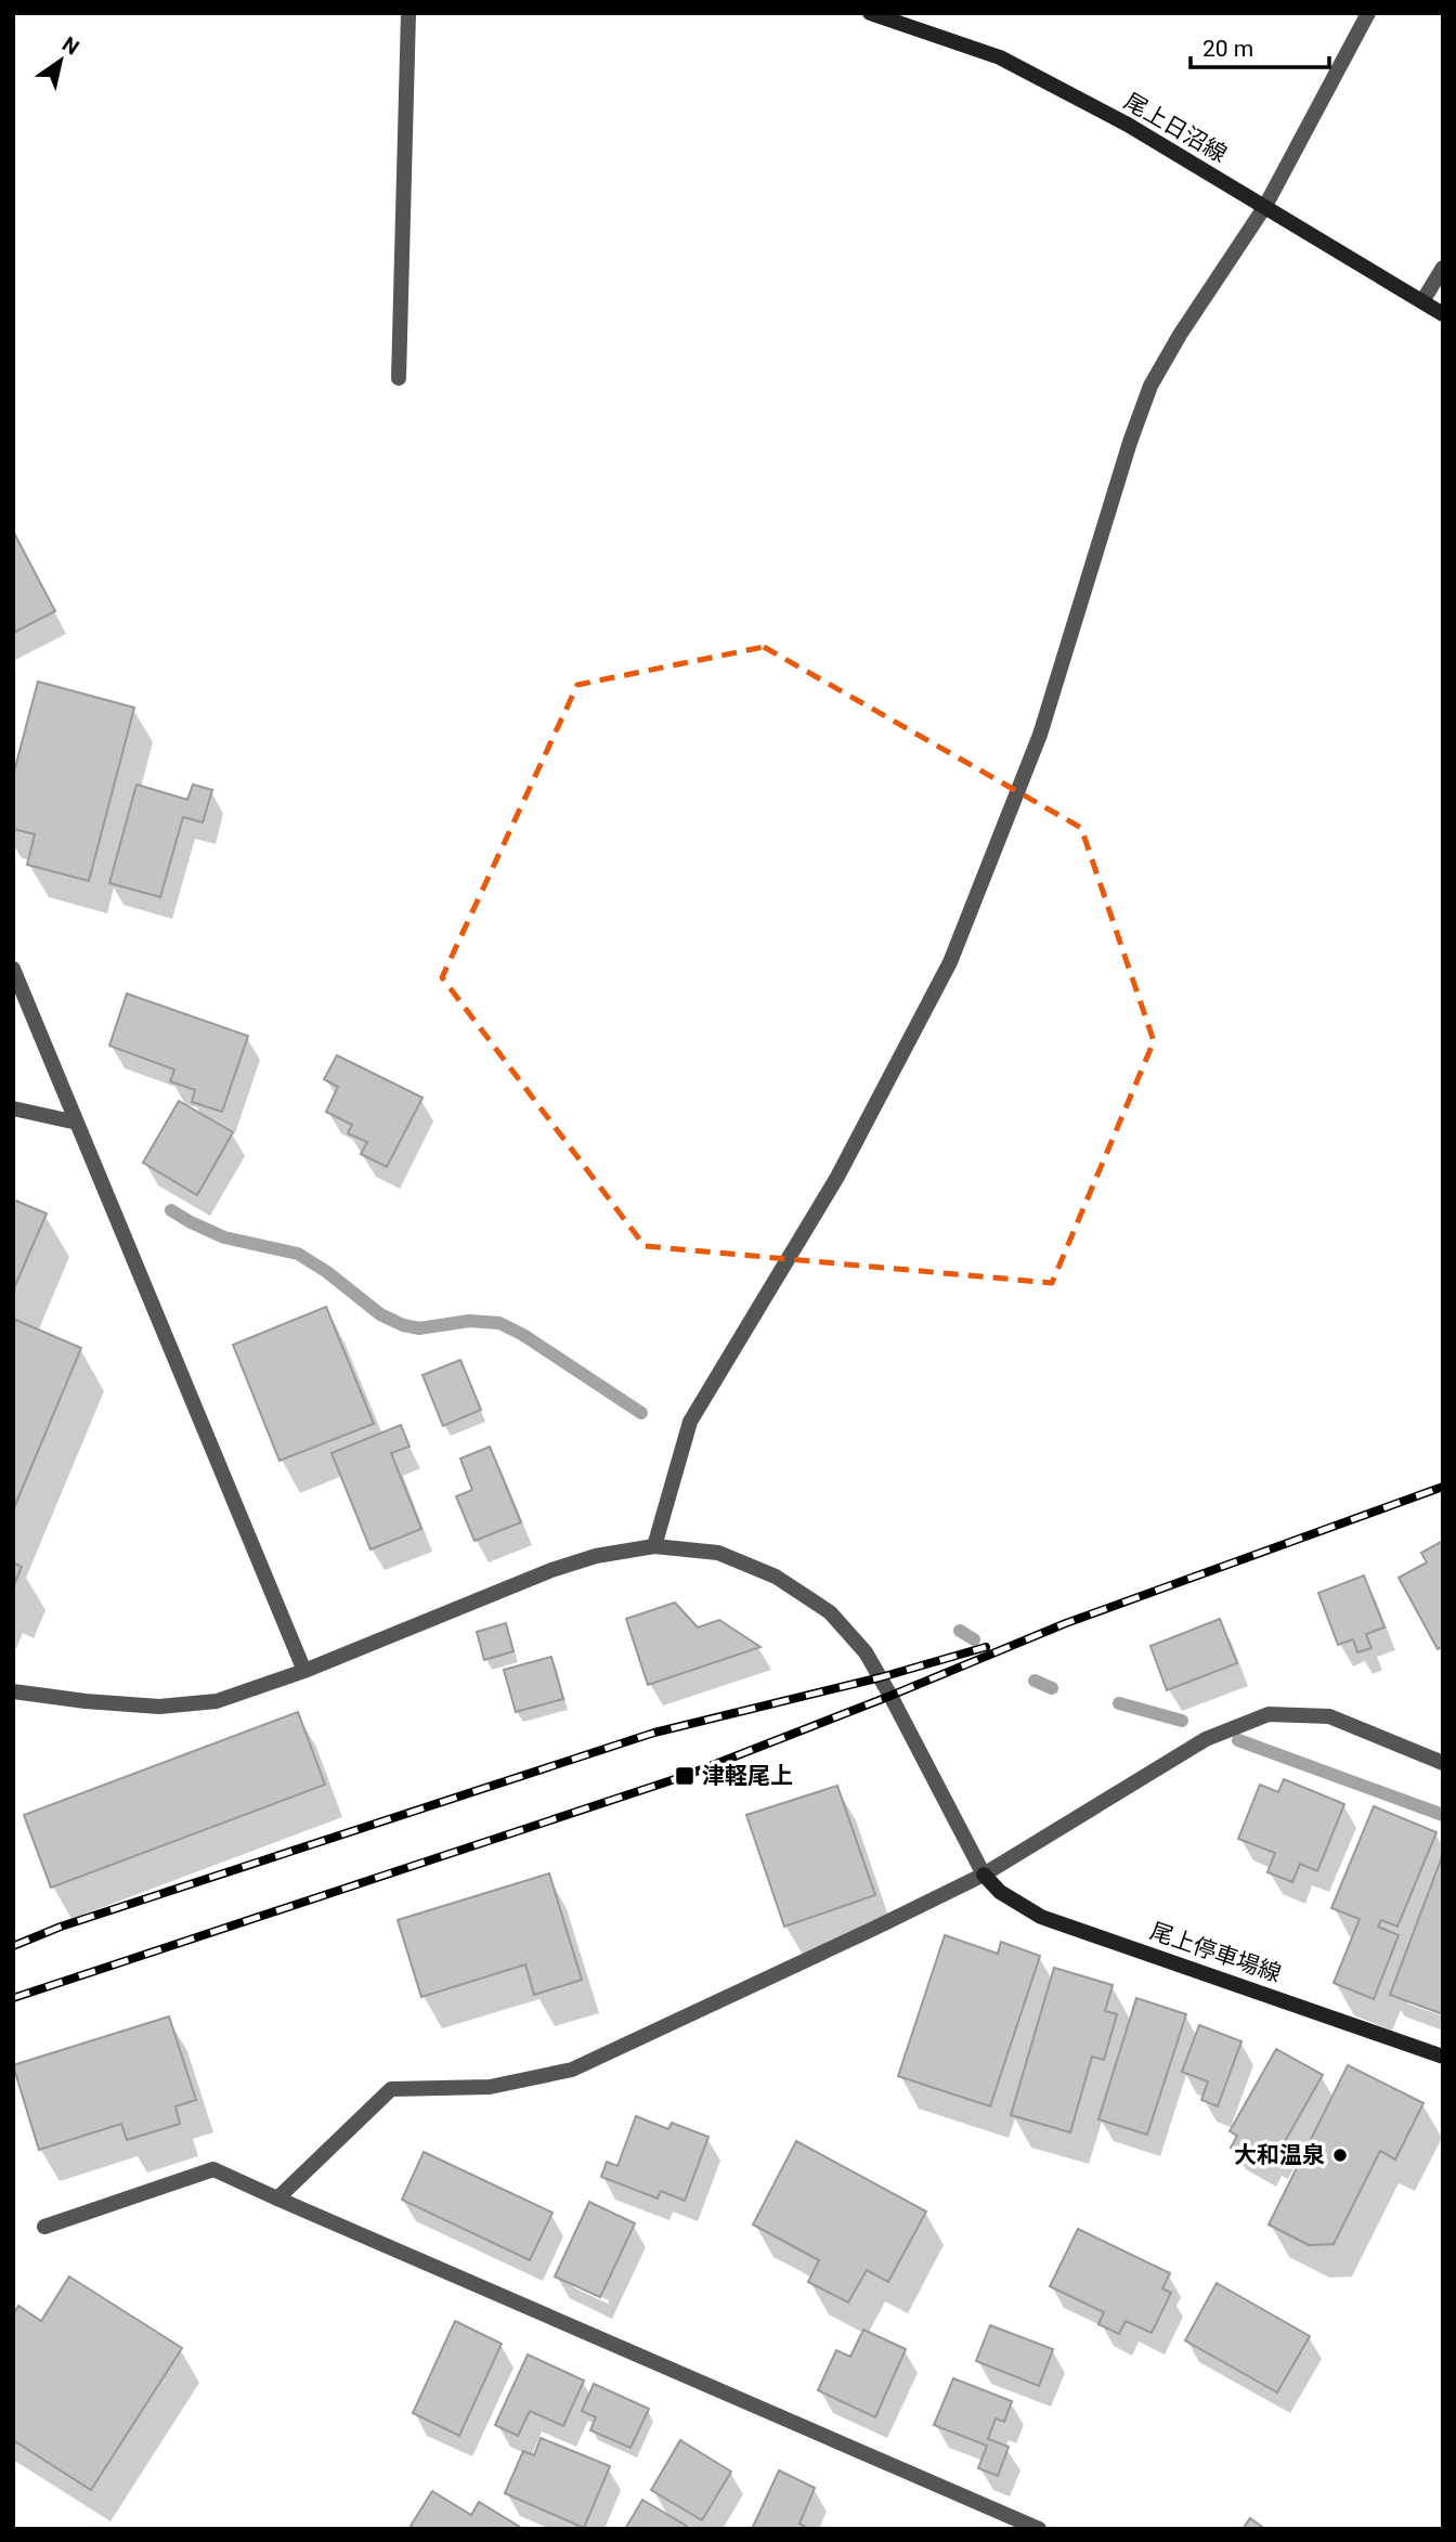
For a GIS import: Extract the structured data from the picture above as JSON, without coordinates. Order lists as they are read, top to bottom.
{
  "streets": {
    "main road": ["尾上日沼線", "尾上停車場線"]
  },
  "places": {
    "transit": ["津軽尾上"],
    "other": ["大和温泉"]
  },
  "scale_bar": "20 m",
  "north": "top right"
}
